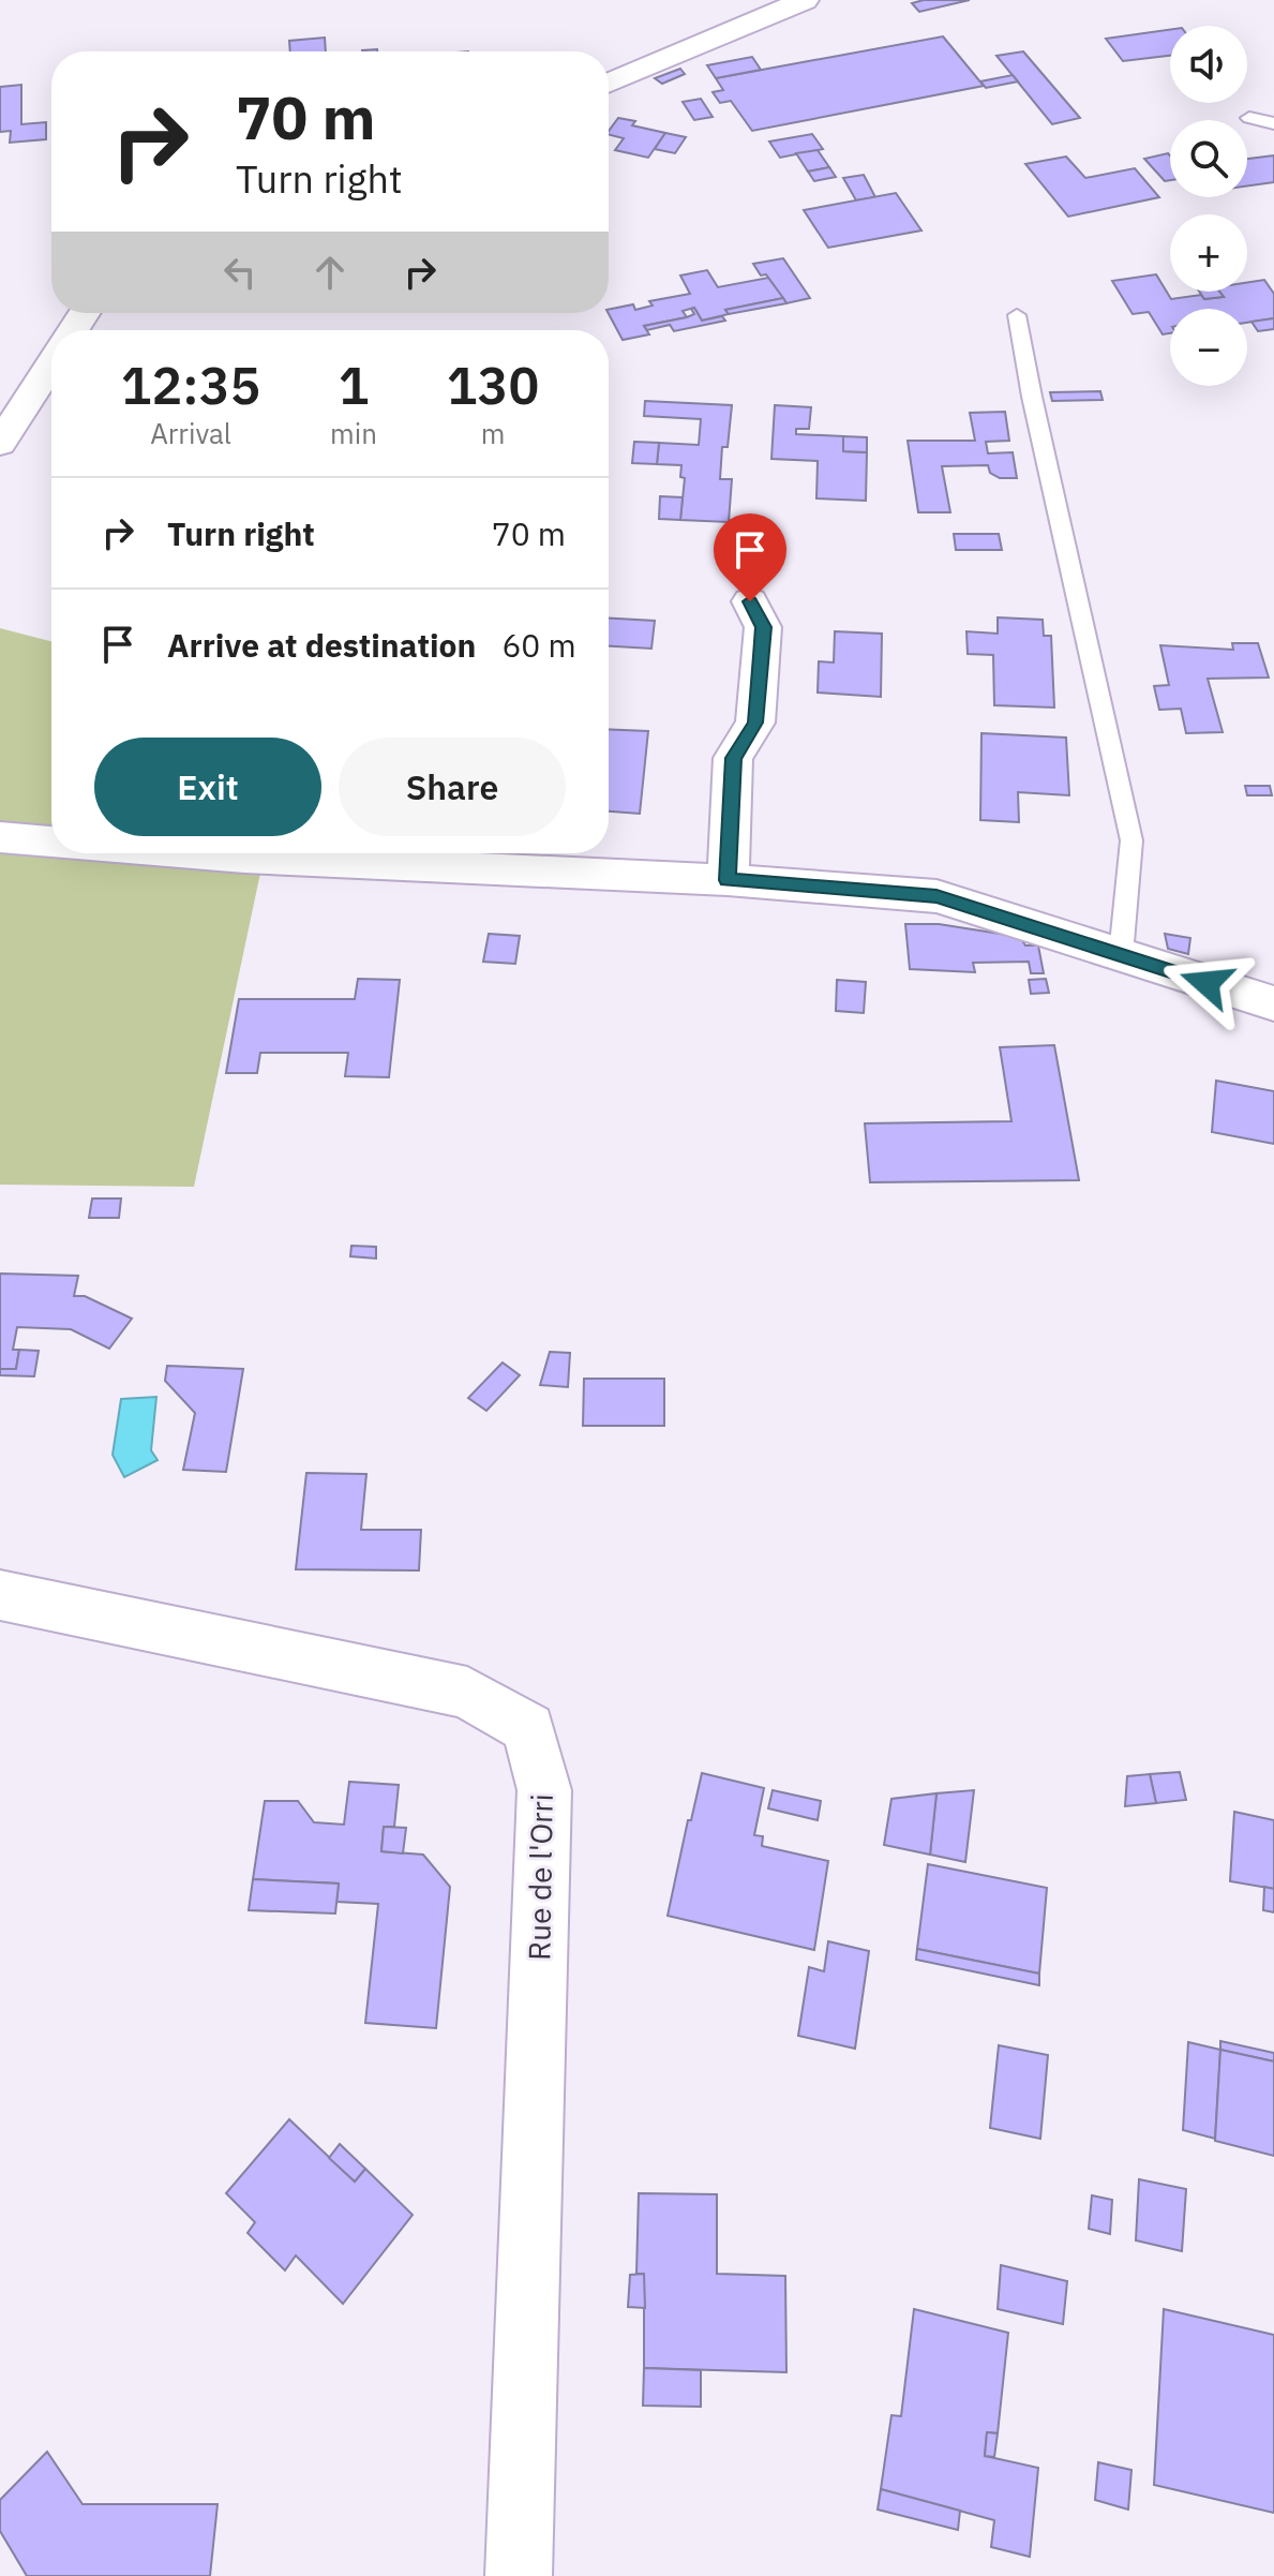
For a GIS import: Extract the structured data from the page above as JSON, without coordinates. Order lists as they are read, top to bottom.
{
  "streets": {
    "street": ["Rue de l'Orri"]
  },
  "page": {
    "map_buttons": ["+", "−"],
    "turn": ["70 m", "Turn right"],
    "eta": [
      "12:35",
      "Arrival",
      "1",
      "min",
      "130",
      "m"
    ],
    "list": [
      {
        "name": "Turn right",
        "value": "70 m"
      },
      {
        "name": "Arrive at destination",
        "value": "60 m"
      }
    ],
    "buttons": ["Exit", "Share"]
  }
}
